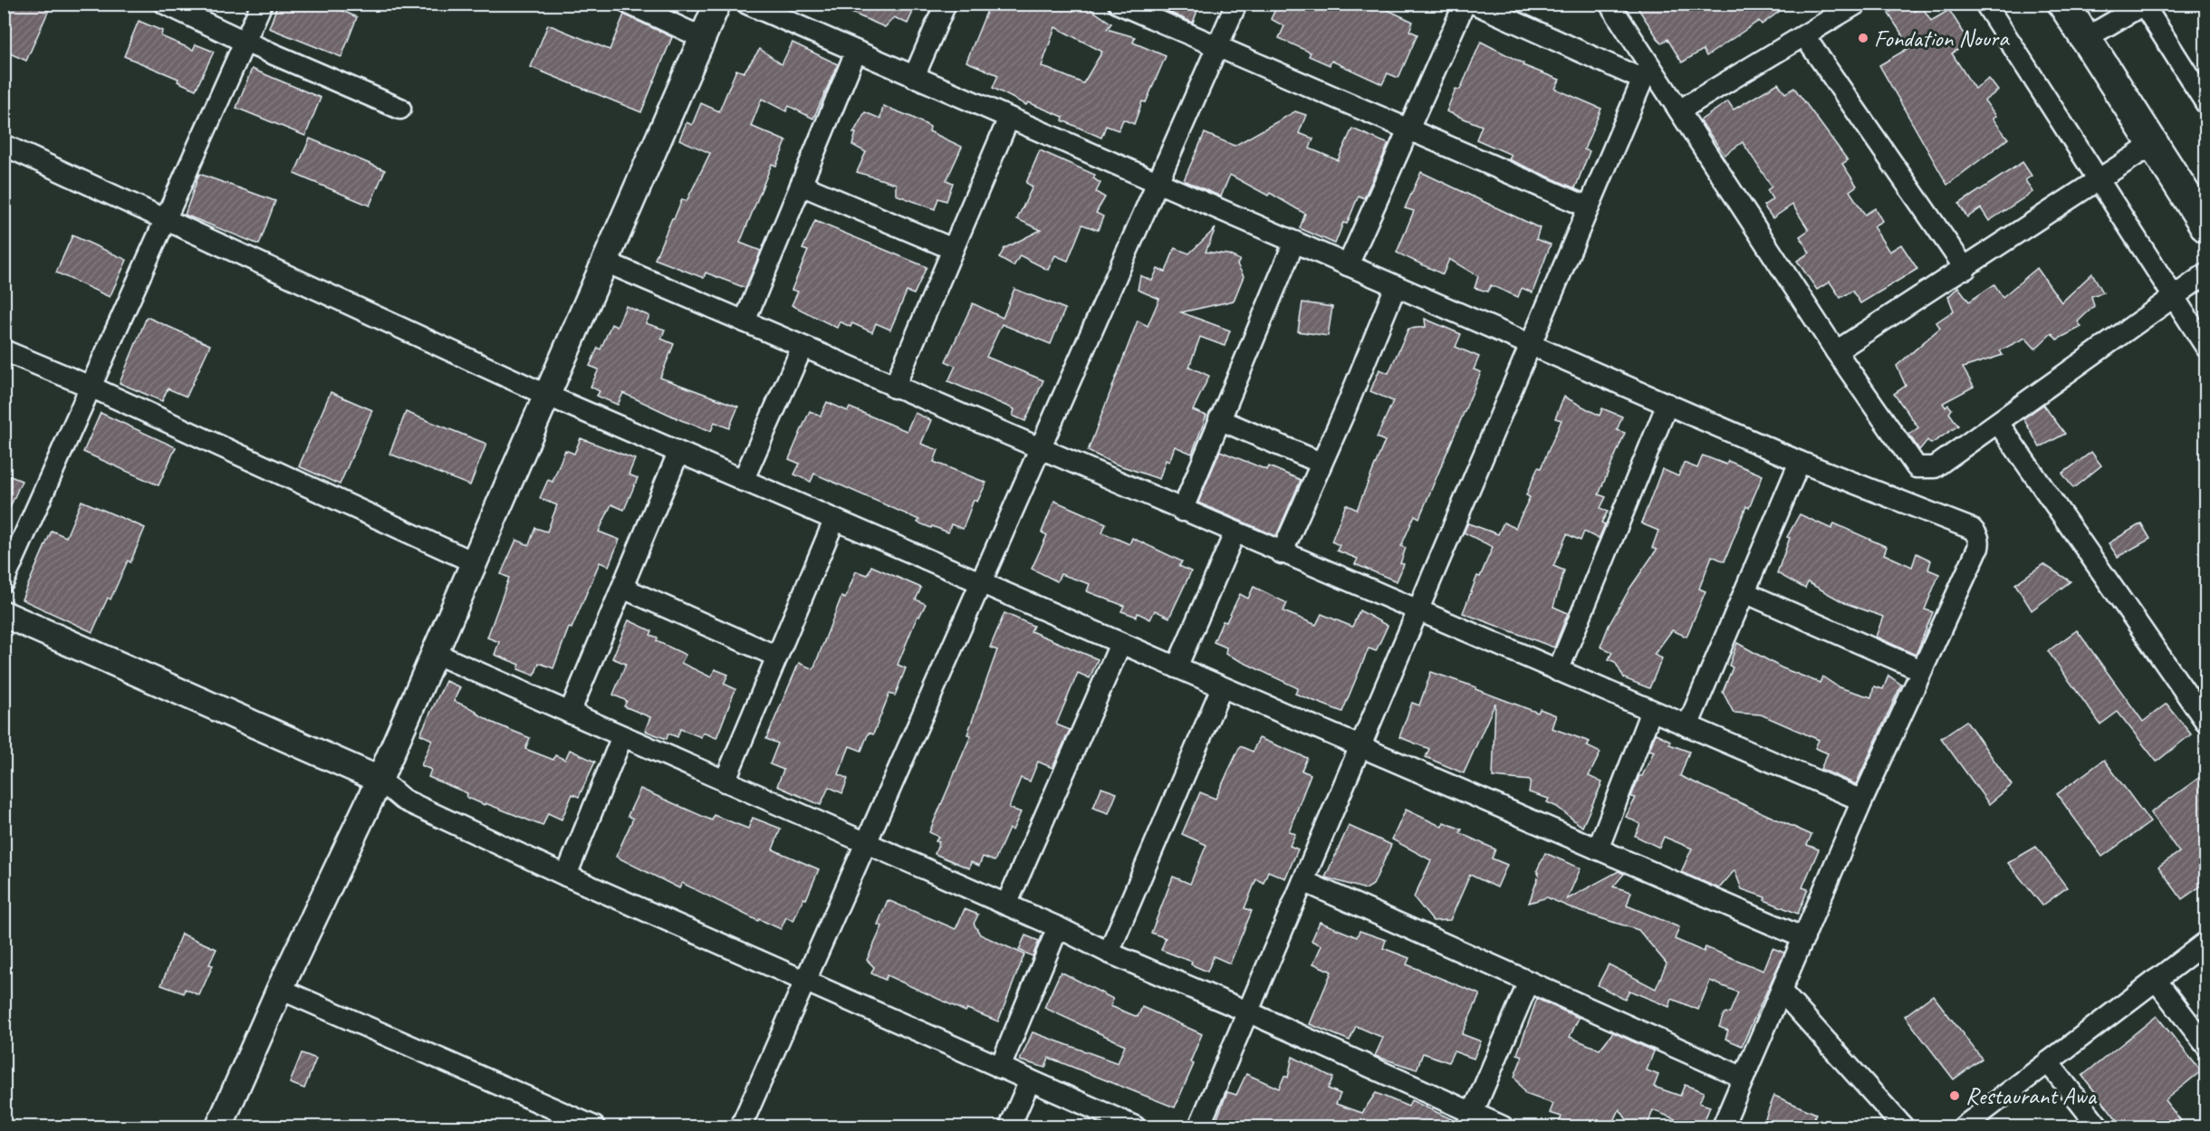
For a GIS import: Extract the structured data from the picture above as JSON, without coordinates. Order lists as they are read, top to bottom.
{
  "places": ["Fondation Noura", "Restaurant Awa"]
}
